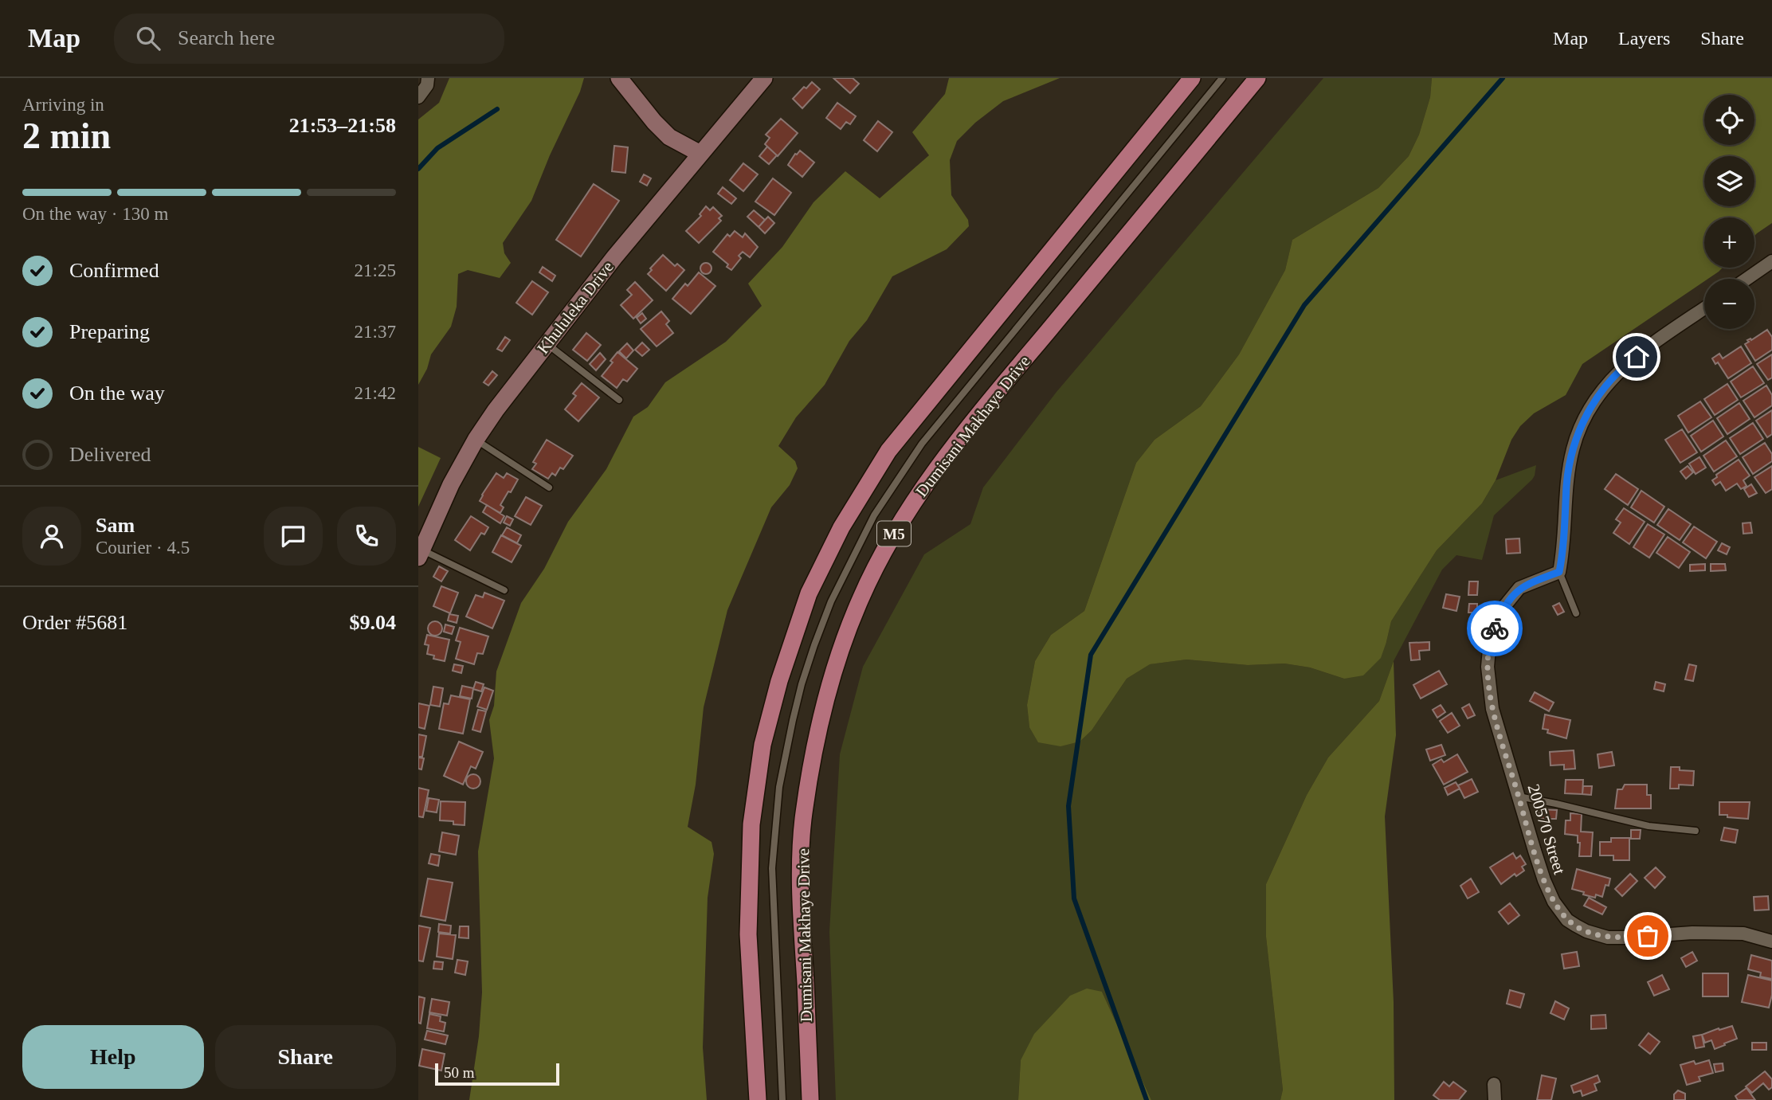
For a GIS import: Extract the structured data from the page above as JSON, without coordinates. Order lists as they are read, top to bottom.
{
  "streets": {
    "main road": ["Dumisani Makhaye Drive", "M5"],
    "street": ["Khululeka Drive", "200570 Street"]
  },
  "scale_bar": "50 m",
  "page": {
    "header": "Map",
    "search": "Search here",
    "nav": ["Map", "Layers", "Share"],
    "heading": ["2 min", "Arriving in", "21:53–21:58"],
    "panel": [
      "Sam",
      "Courier · 4.5",
      "Order #5681",
      "$9.04"
    ],
    "map_buttons": ["+", "−"],
    "bar": "On the way · 130 m",
    "list": [
      ["Confirmed", "21:25"],
      ["Preparing", "21:37"],
      ["On the way", "21:42"],
      "Delivered"
    ],
    "buttons": ["Help", "Share"],
    "scale": "50 m"
  }
}
